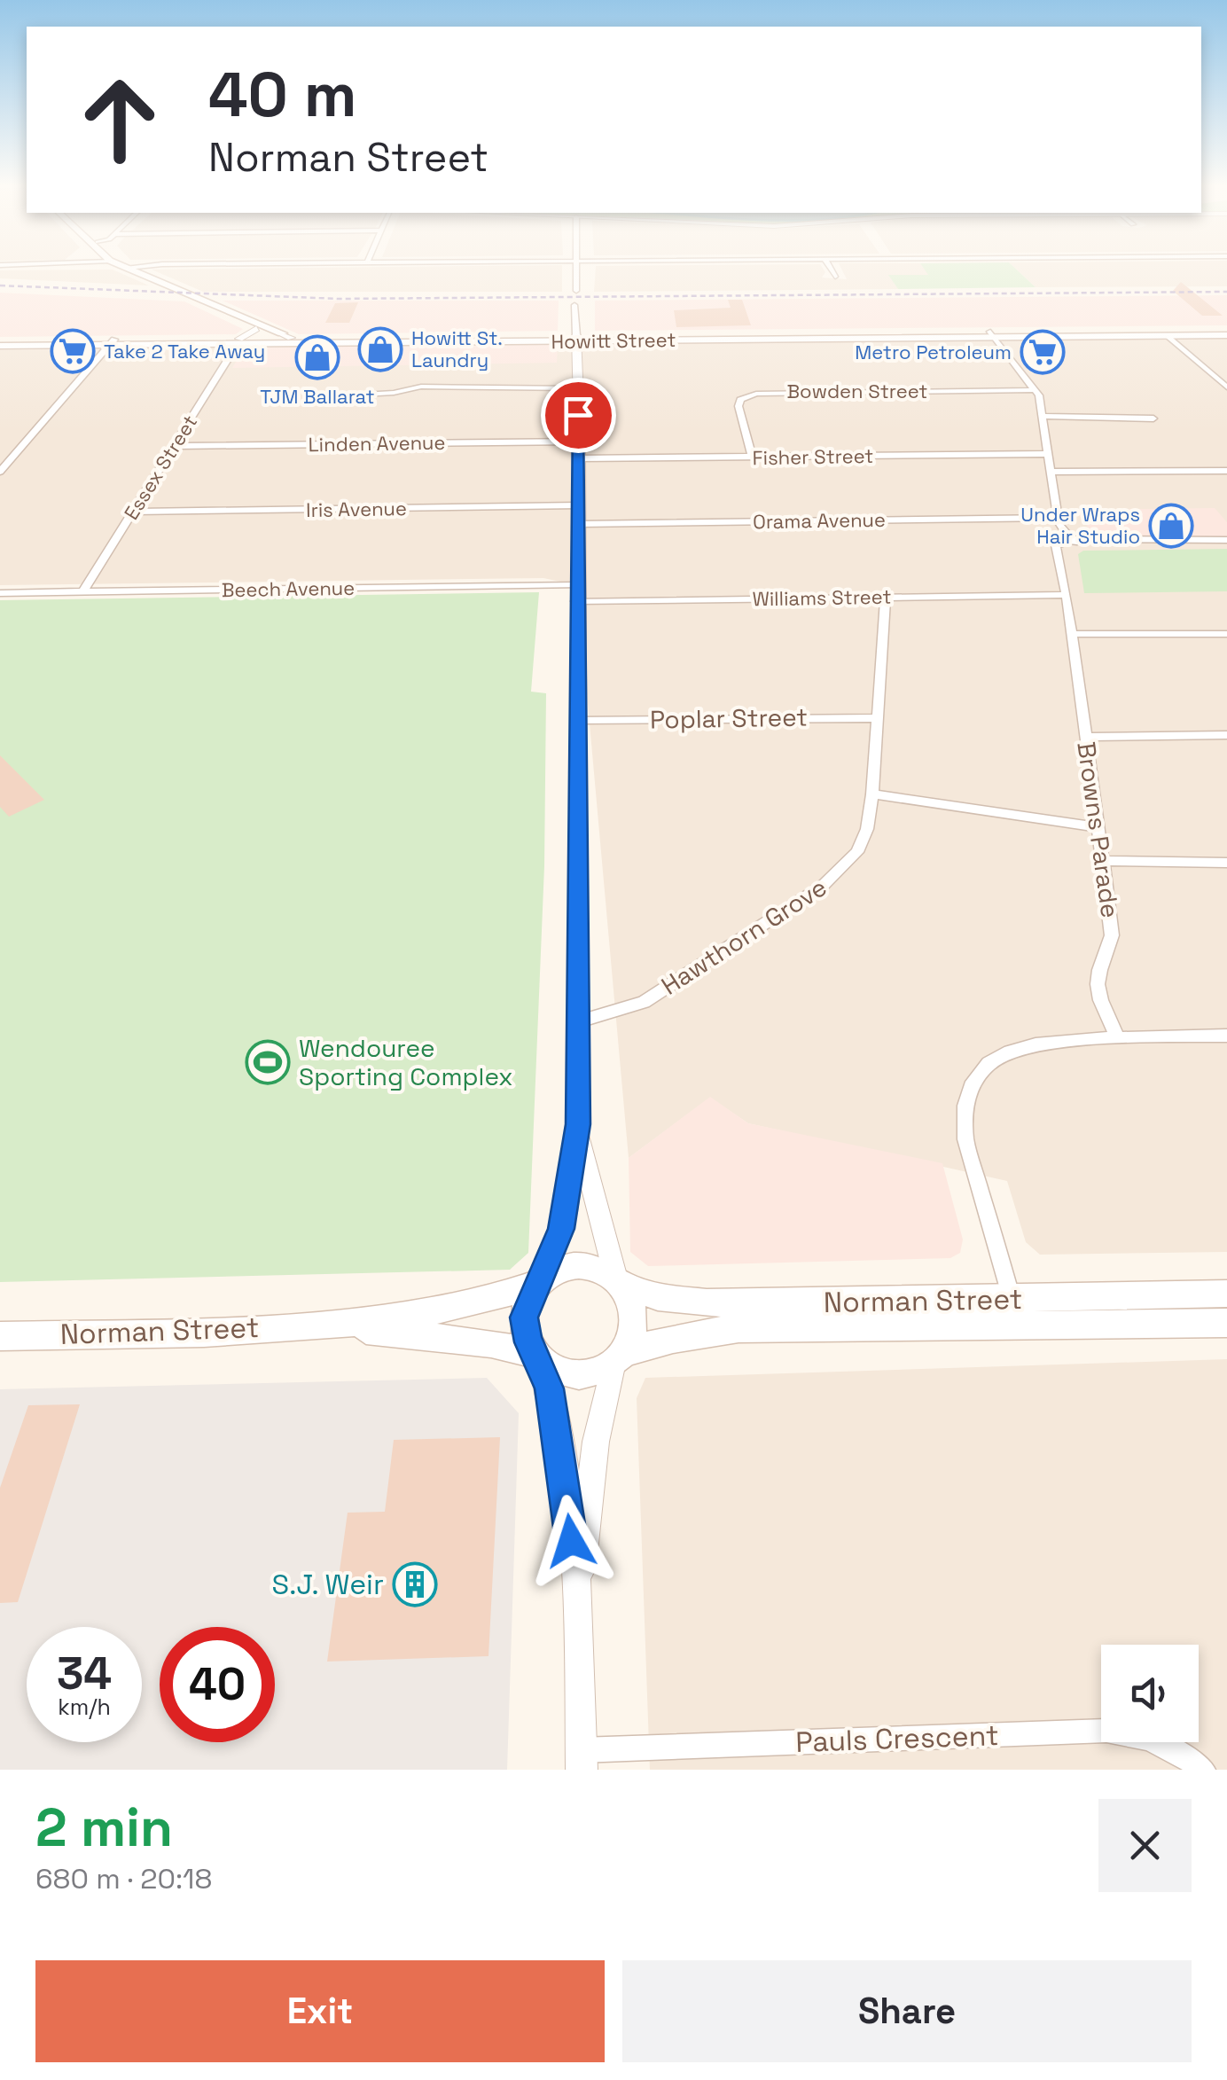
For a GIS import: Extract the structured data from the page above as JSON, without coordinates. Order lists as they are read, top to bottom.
{
  "streets": {
    "main road": ["Howitt Street", "Norman Street"],
    "street": [
      "Bowden Street",
      "Linden Avenue",
      "Fisher Street",
      "Essex Street",
      "Iris Avenue",
      "Orama Avenue",
      "Beech Avenue",
      "Williams Street",
      "Poplar Street",
      "Browns Parade",
      "Hawthorn Grove",
      "Pauls Crescent"
    ]
  },
  "crossings": [
    ["Howitt Street", "Essex Street"],
    ["Bowden Street", "Fisher Street"],
    ["Linden Avenue", "Essex Street"],
    ["Essex Street", "Iris Avenue"],
    ["Essex Street", "Beech Avenue"],
    ["Beech Avenue", "Williams Street"],
    ["Williams Street", "Browns Parade"],
    ["Williams Street", "Hawthorn Grove"],
    ["Poplar Street", "Hawthorn Grove"]
  ],
  "places": {
    "shop": ["Howitt St. Laundry", "TJM Ballarat", "Under Wraps Hair Studio"],
    "supermarket": ["Take 2 Take Away", "Metro Petroleum"],
    "sports": ["Wendouree Sporting Complex"],
    "building": ["S.J. Weir"]
  },
  "page": {
    "turn": ["40 m", "Norman Street"],
    "speed": "34 km/h",
    "limit": "40",
    "heading": ["2 min", "680 m · 20:18"],
    "buttons": ["Exit", "Share"]
  }
}
